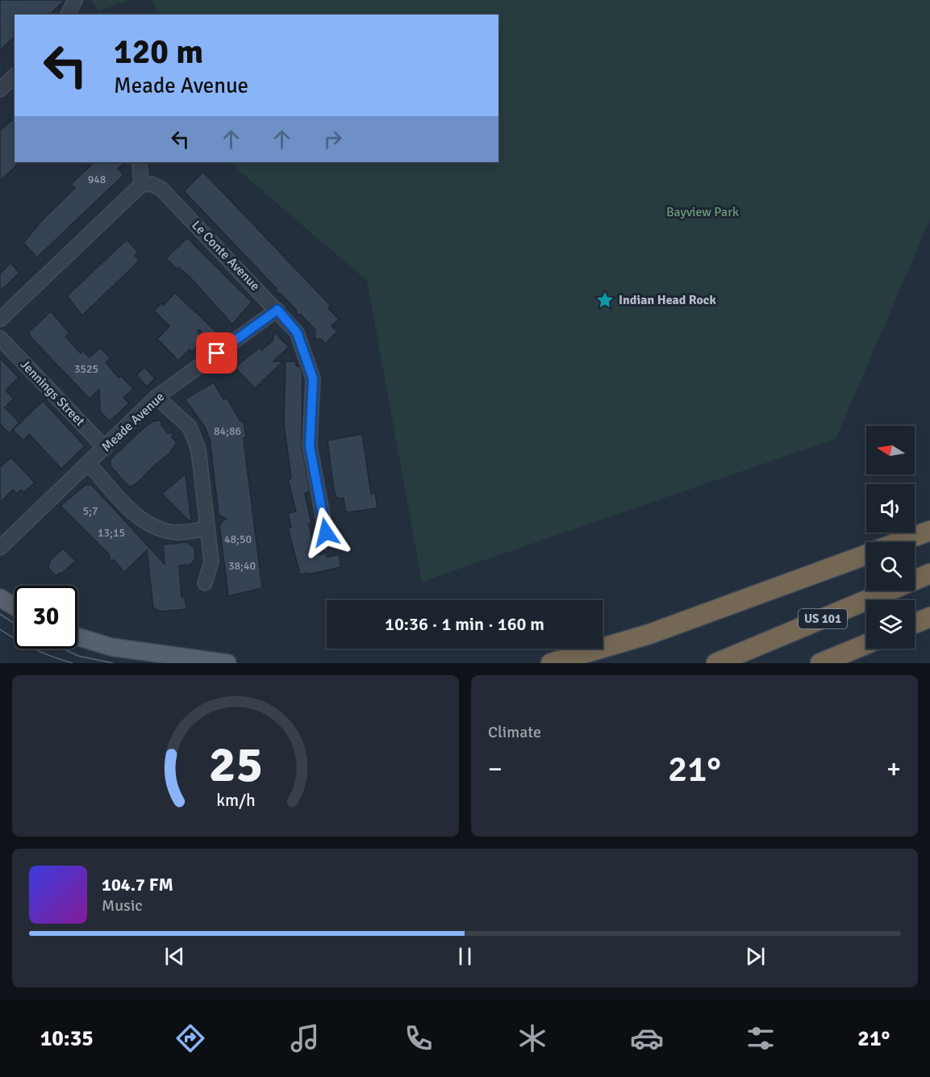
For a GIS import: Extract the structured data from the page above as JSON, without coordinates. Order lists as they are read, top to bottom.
{
  "streets": {
    "highway": ["US 101"],
    "street": ["Le Conte Avenue", "Jennings Street", "Meade Avenue"]
  },
  "crossings": [
    ["Le Conte Avenue", "Meade Avenue"],
    ["Jennings Street", "Meade Avenue"]
  ],
  "parks": ["Bayview Park"],
  "places": {
    "place": ["Indian Head Rock"]
  },
  "house_numbers": [
    "948",
    "3525",
    "84;86",
    "5;7",
    "13;15",
    "48;50",
    "38;40"
  ],
  "north": "left",
  "page": {
    "turn": ["120 m", "Meade Avenue"],
    "limit": "30",
    "trip": "10:36 · 1 min · 160 m",
    "tile": "Climate",
    "heat": ["−", "21°", "+"],
    "song": ["104.7 FM", "Music"],
    "tabs": ["10:35", "21°"],
    "gauge": ["25", "km/h"]
  }
}
